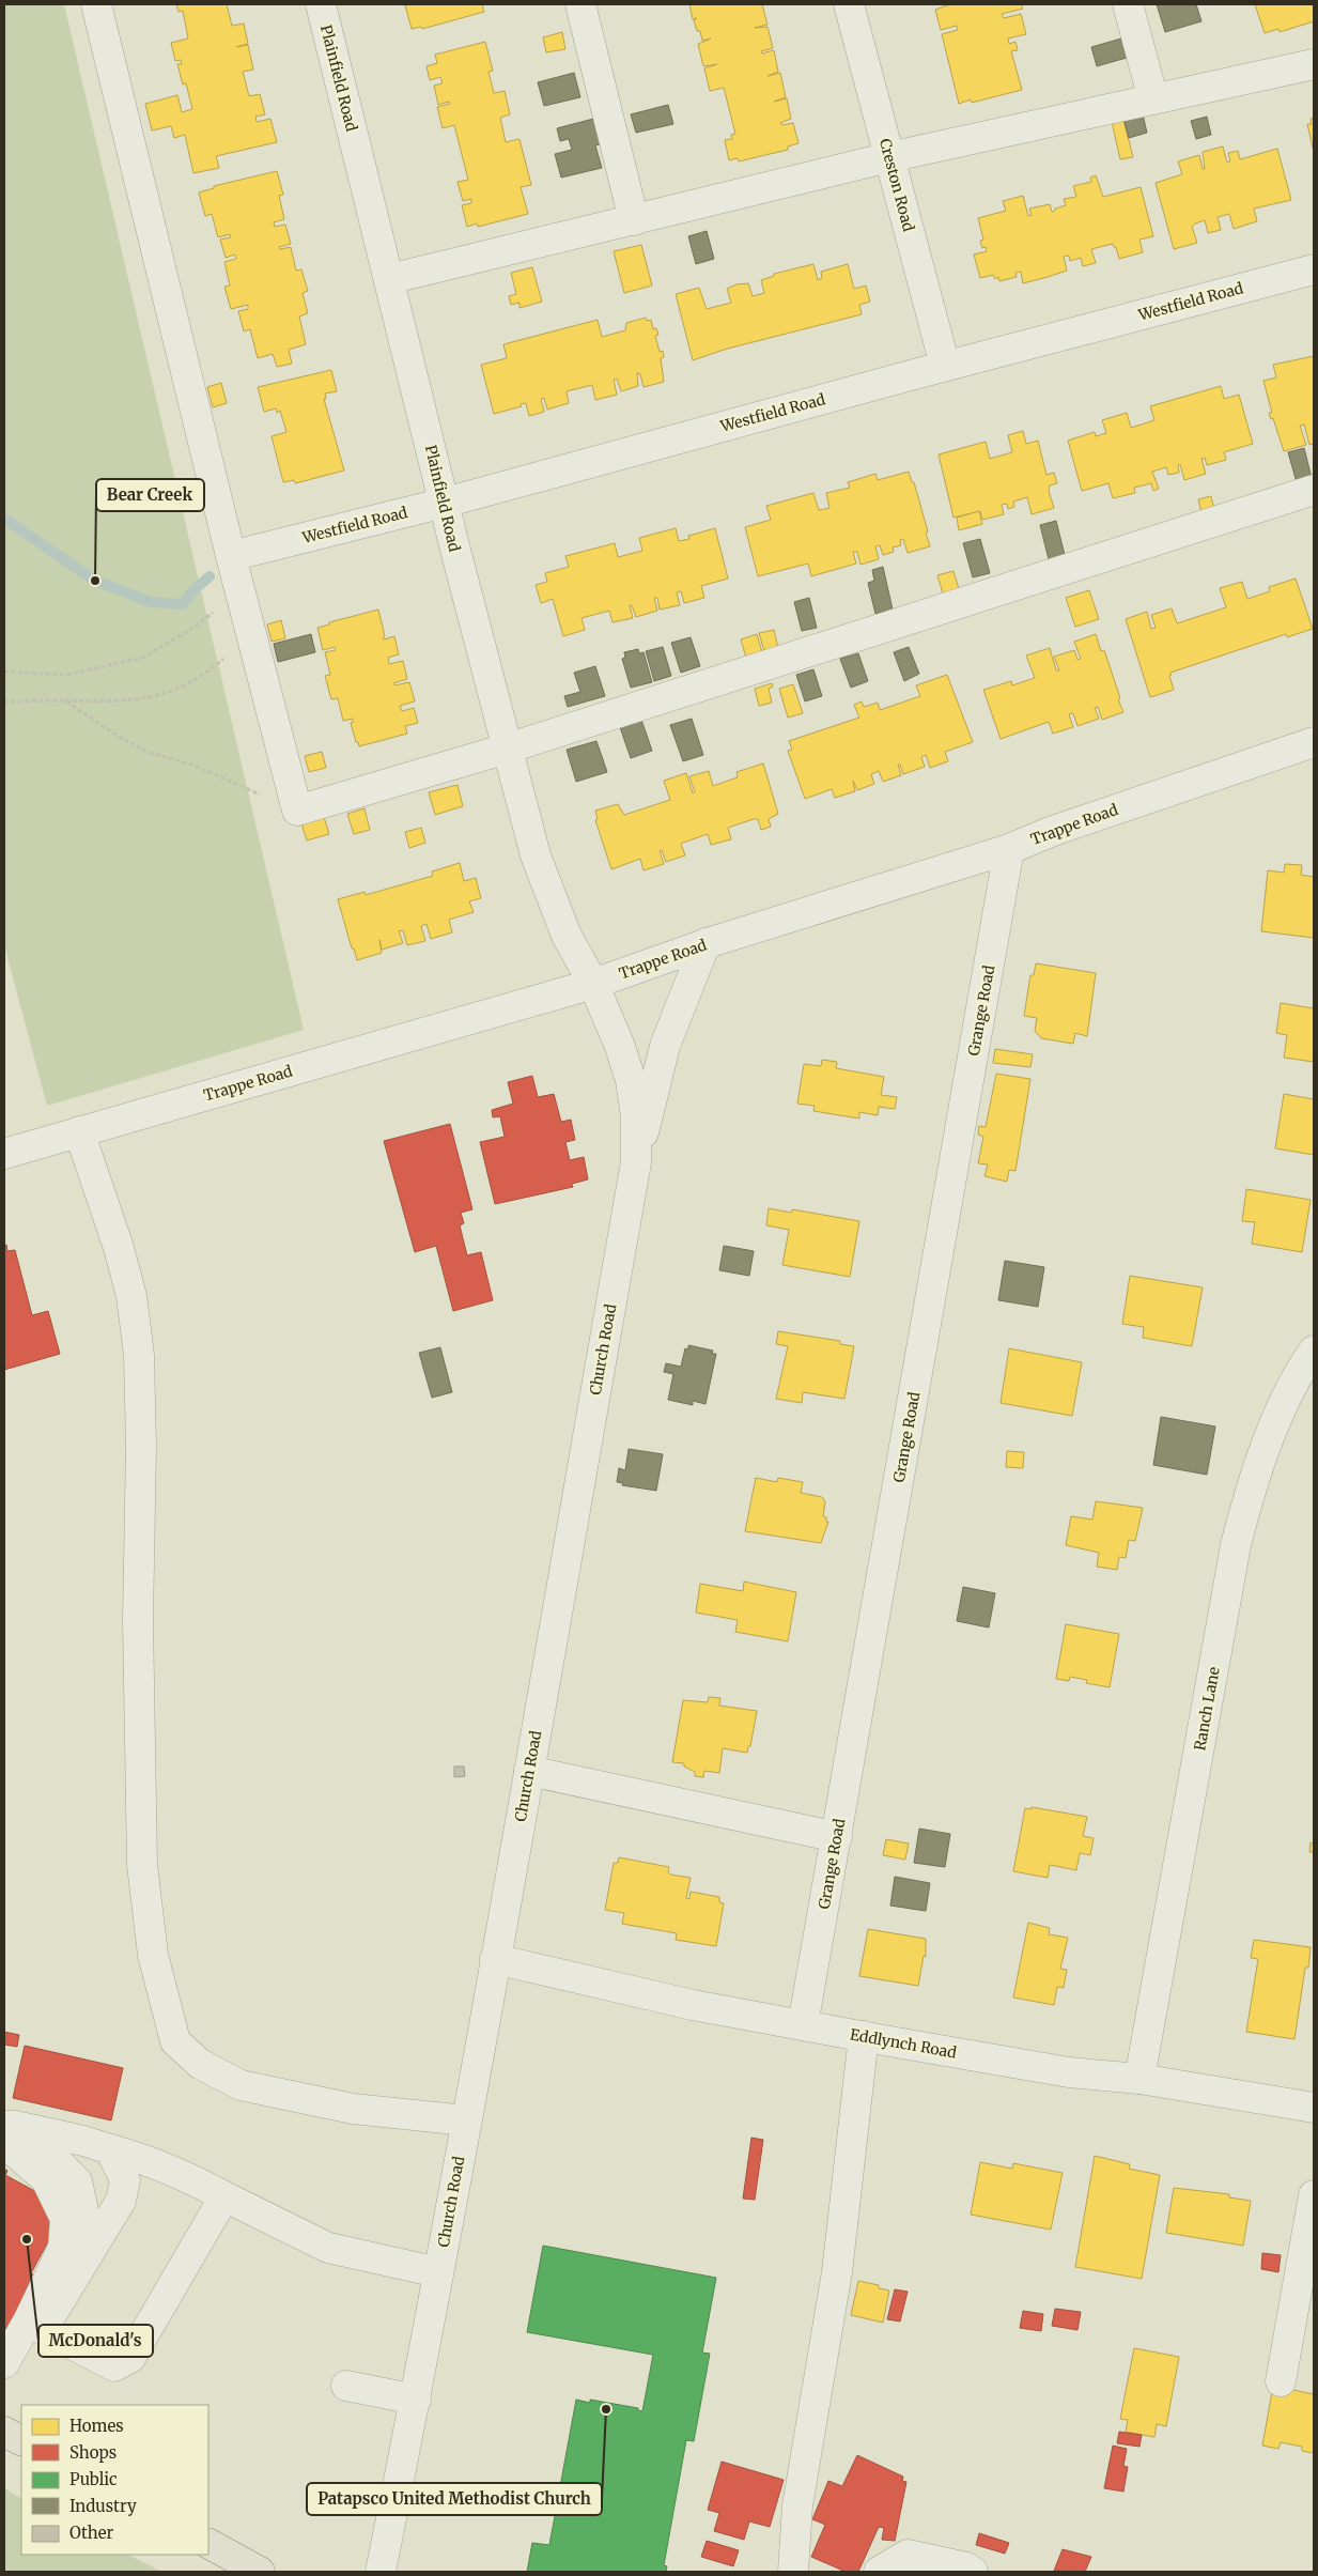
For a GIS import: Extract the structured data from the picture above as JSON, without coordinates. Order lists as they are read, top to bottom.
{
  "streets": {
    "street": [
      "Plainfield Road",
      "Creston Road",
      "Westfield Road",
      "Trappe Road",
      "Grange Road",
      "Church Road",
      "Ranch Lane",
      "Eddlynch Road"
    ]
  },
  "crossings": [
    ["Plainfield Road", "Westfield Road"],
    ["Plainfield Road", "Trappe Road"],
    ["Plainfield Road", "Church Road"],
    ["Creston Road", "Westfield Road"],
    ["Trappe Road", "Grange Road"],
    ["Trappe Road", "Church Road"],
    ["Grange Road", "Eddlynch Road"],
    ["Church Road", "Eddlynch Road"],
    ["Ranch Lane", "Eddlynch Road"]
  ],
  "places": ["Bear Creek", "McDonald's", "Patapsco United Methodist Church"],
  "legend": [
    "Homes",
    "Shops",
    "Public",
    "Industry",
    "Other"
  ]
}
